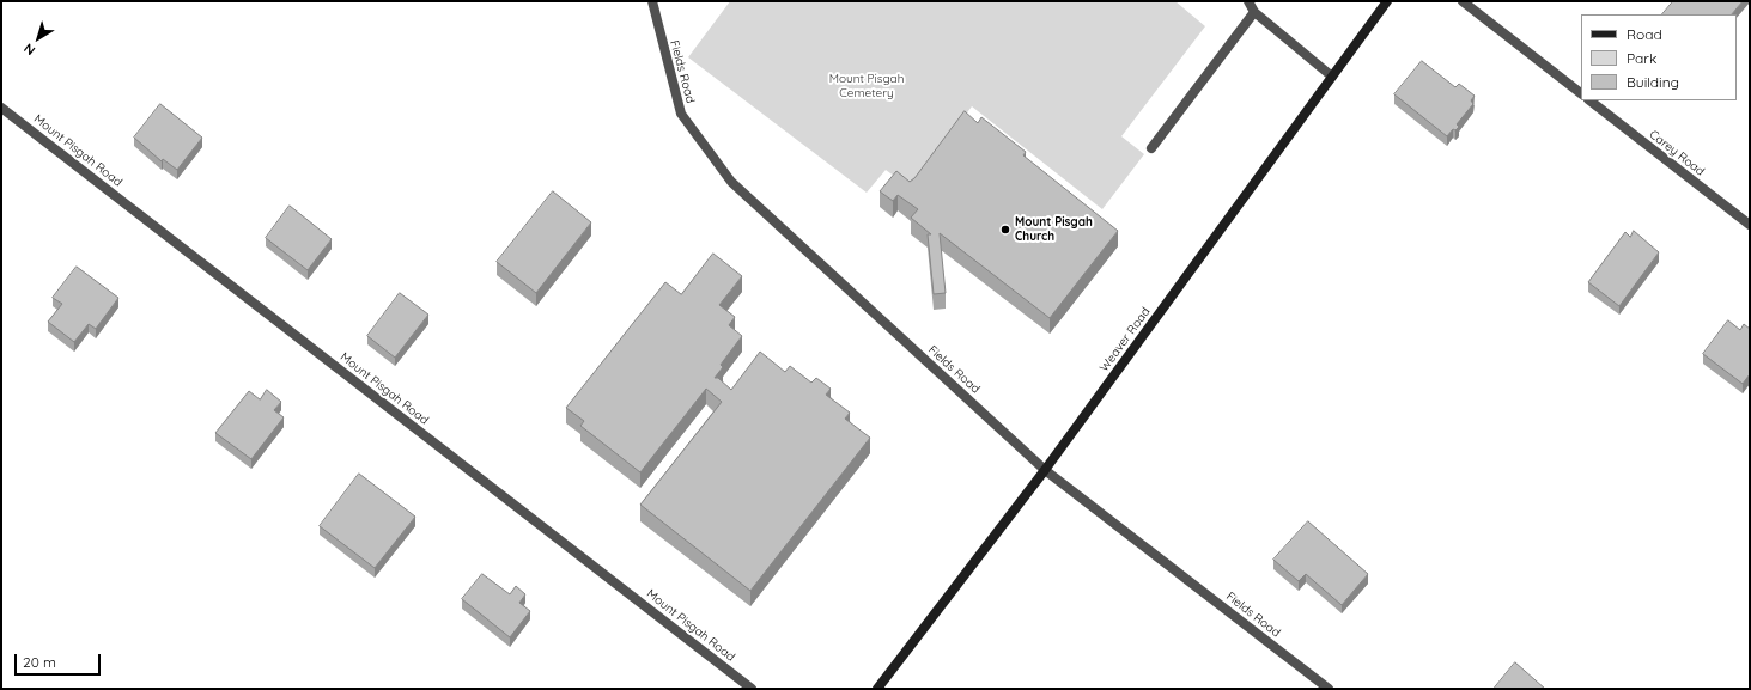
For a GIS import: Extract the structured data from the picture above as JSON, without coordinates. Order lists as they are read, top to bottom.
{
  "streets": {
    "main road": ["Weaver Road"],
    "street": ["Fields Road", "Mount Pisgah Road", "Carey Road"]
  },
  "crossings": [
    ["Fields Road", "Weaver Road"]
  ],
  "parks": ["Mount Pisgah Cemetery"],
  "places": ["Mount Pisgah Church"],
  "legend": ["Road", "Park", "Building"],
  "scale_bar": "20 m",
  "north": "bottom left"
}
